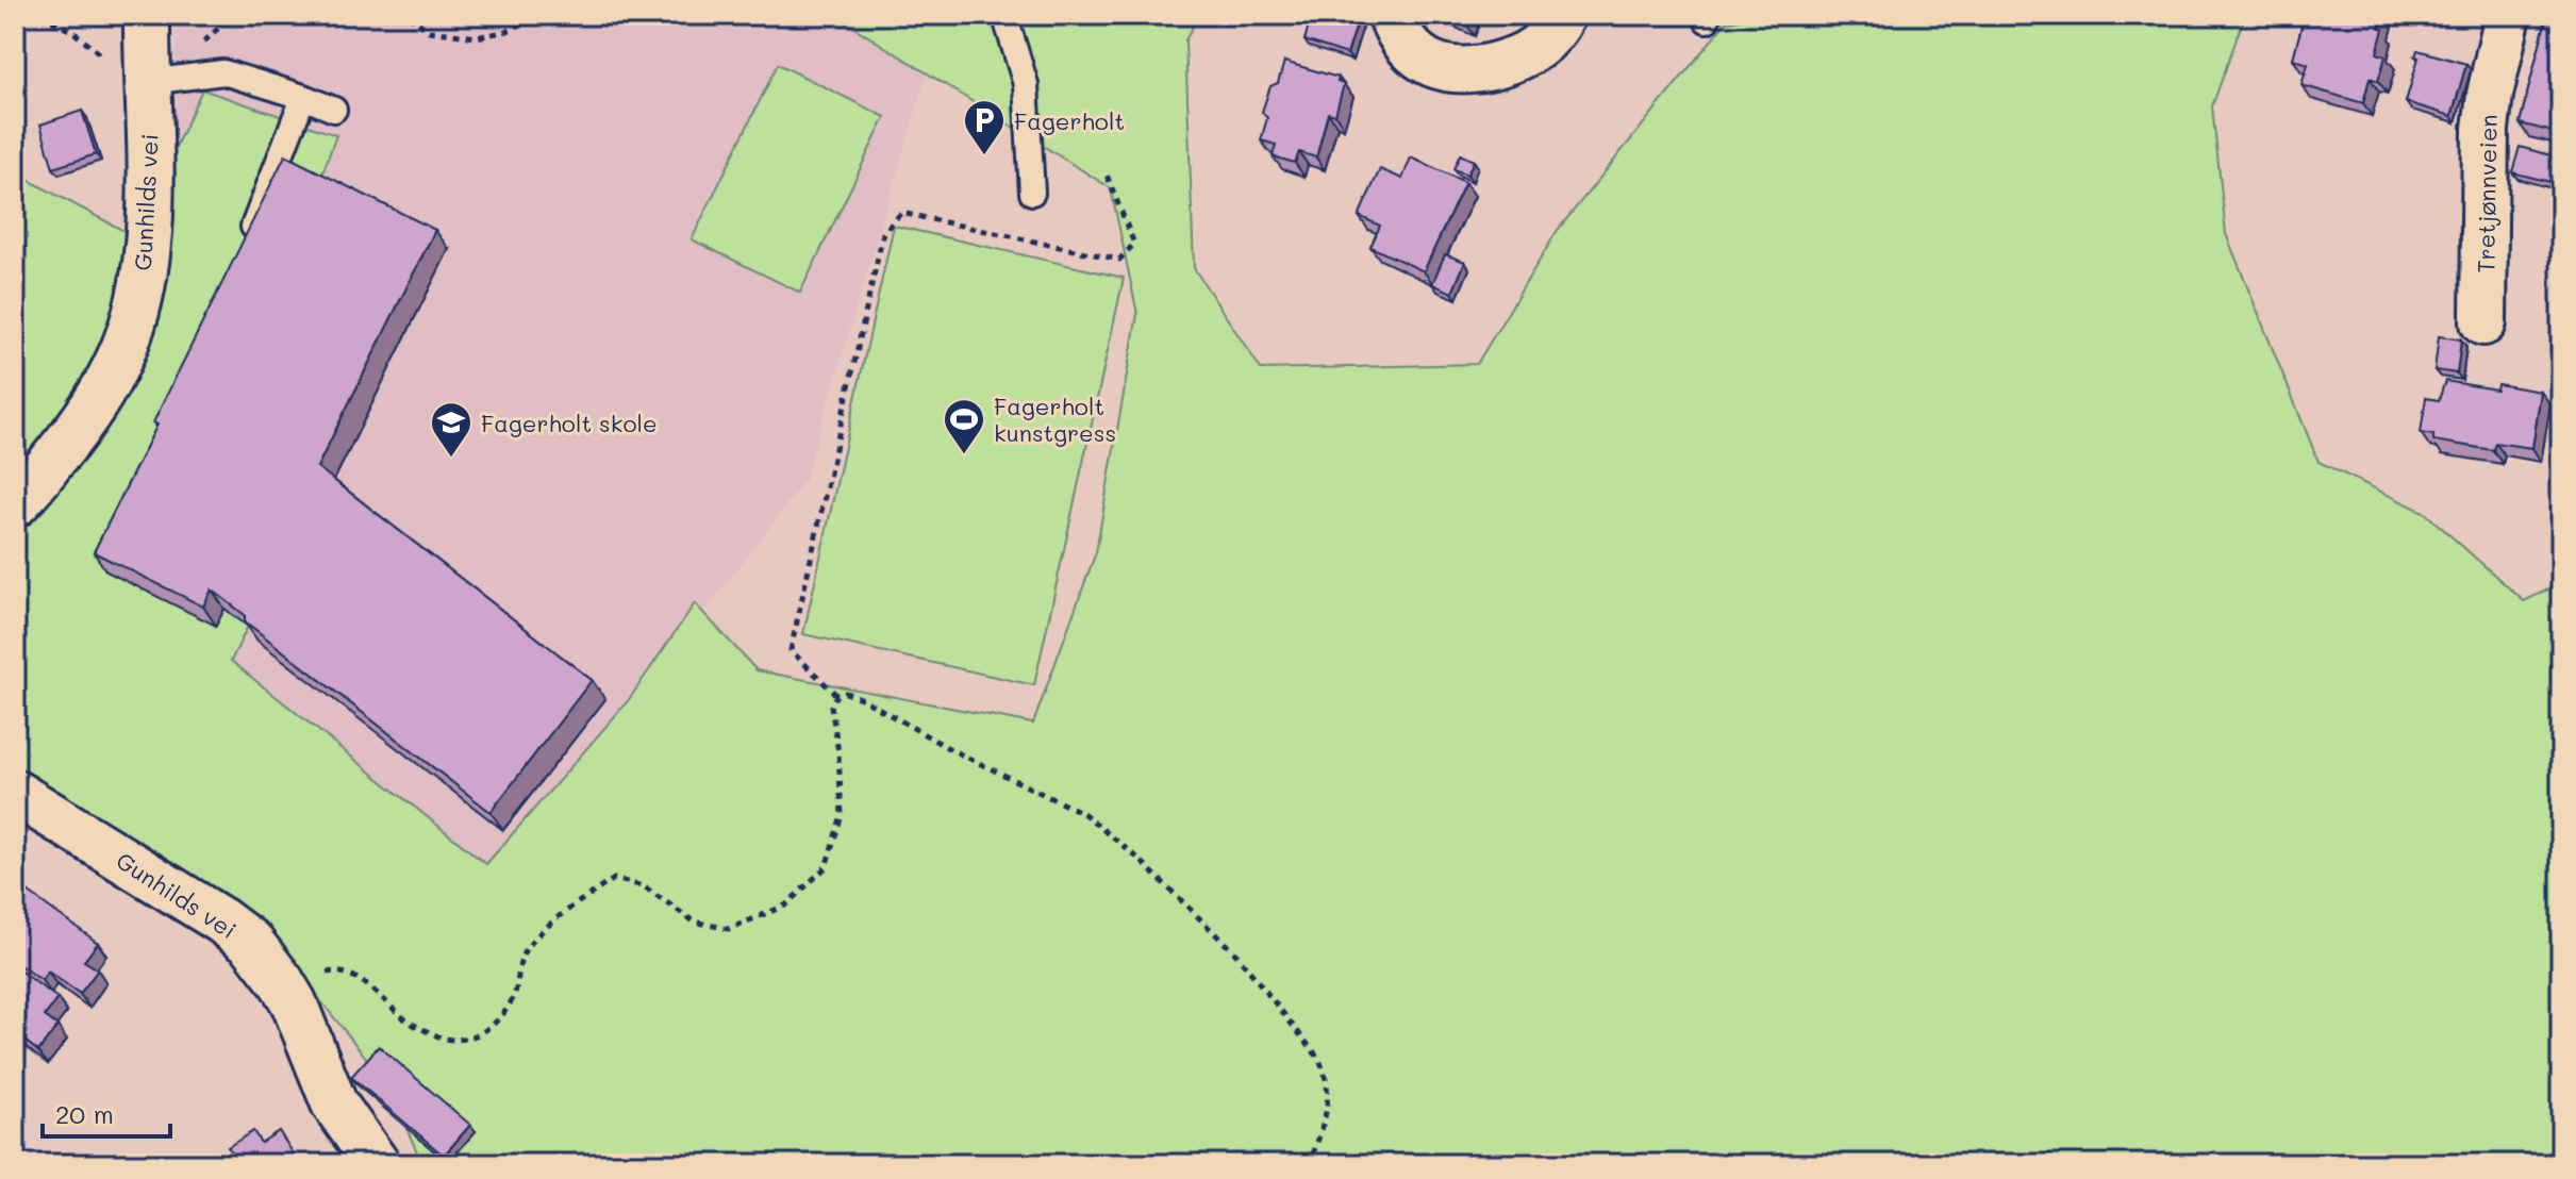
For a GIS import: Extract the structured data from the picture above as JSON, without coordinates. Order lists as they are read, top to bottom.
{
  "streets": {
    "street": ["Tretjønnveien", "Gunhilds vei"]
  },
  "places": {
    "parking": ["Fagerholt"],
    "sports": ["Fagerholt kunstgress"],
    "school or university": ["Fagerholt skole"]
  },
  "scale_bar": "20 m"
}
